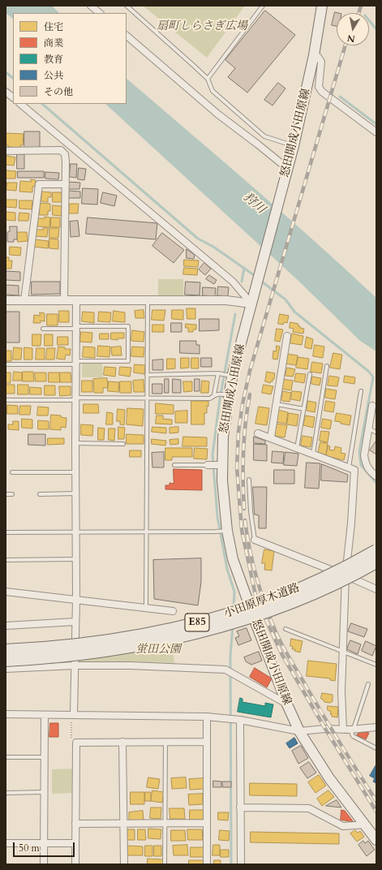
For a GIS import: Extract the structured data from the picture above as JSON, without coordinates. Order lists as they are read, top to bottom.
{
  "streets": {
    "highway": ["小田原厚木道路", "E85"],
    "main road": ["怒田開成小田原線"]
  },
  "water": ["狩川"],
  "parks": ["扇町しらさぎ広場", "蛍田公園"],
  "legend": [
    "住宅",
    "商業",
    "教育",
    "公共",
    "その他"
  ],
  "scale_bar": "50 m",
  "north": "bottom"
}
